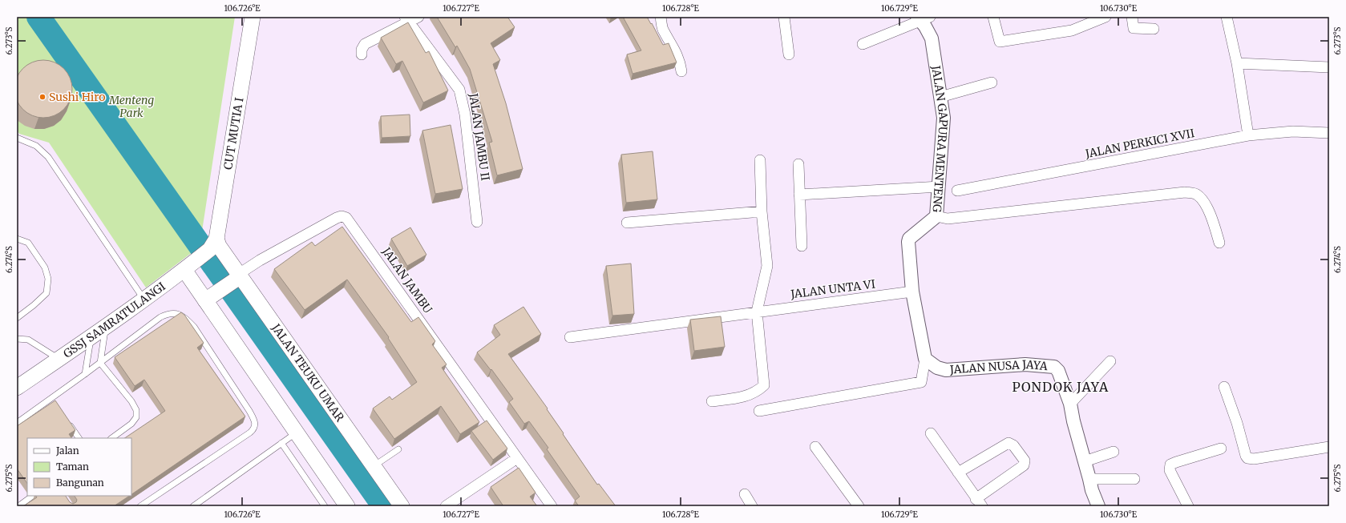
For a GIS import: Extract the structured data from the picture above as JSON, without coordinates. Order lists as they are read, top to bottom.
{
  "streets": {
    "main road": ["CUT MUTIA I", "GSSJ SAMRATULANGI", "JALAN TEUKU UMAR"],
    "street": [
      "JALAN JAMBU II",
      "JALAN GAPURA MENTENG",
      "JALAN PERKICI XVII",
      "JALAN JAMBU",
      "JALAN UNTA VI",
      "JALAN NUSA JAYA"
    ]
  },
  "crossings": [
    ["CUT MUTIA I", "GSSJ SAMRATULANGI"],
    ["CUT MUTIA I", "JALAN TEUKU UMAR"],
    ["JALAN GAPURA MENTENG", "JALAN UNTA VI"],
    ["JALAN JAMBU", "JALAN TEUKU UMAR"],
    ["GSSJ SAMRATULANGI", "JALAN TEUKU UMAR"]
  ],
  "districts": ["PONDOK JAYA"],
  "parks": ["Menteng Park"],
  "places": ["Sushi Hiro"],
  "legend": ["Jalan", "Taman", "Bangunan"],
  "coordinates": [
    "106.726°E",
    "106.727°E",
    "106.728°E",
    "106.729°E",
    "106.730°E",
    "6.273°S",
    "6.274°S",
    "6.275°S"
  ]
}
